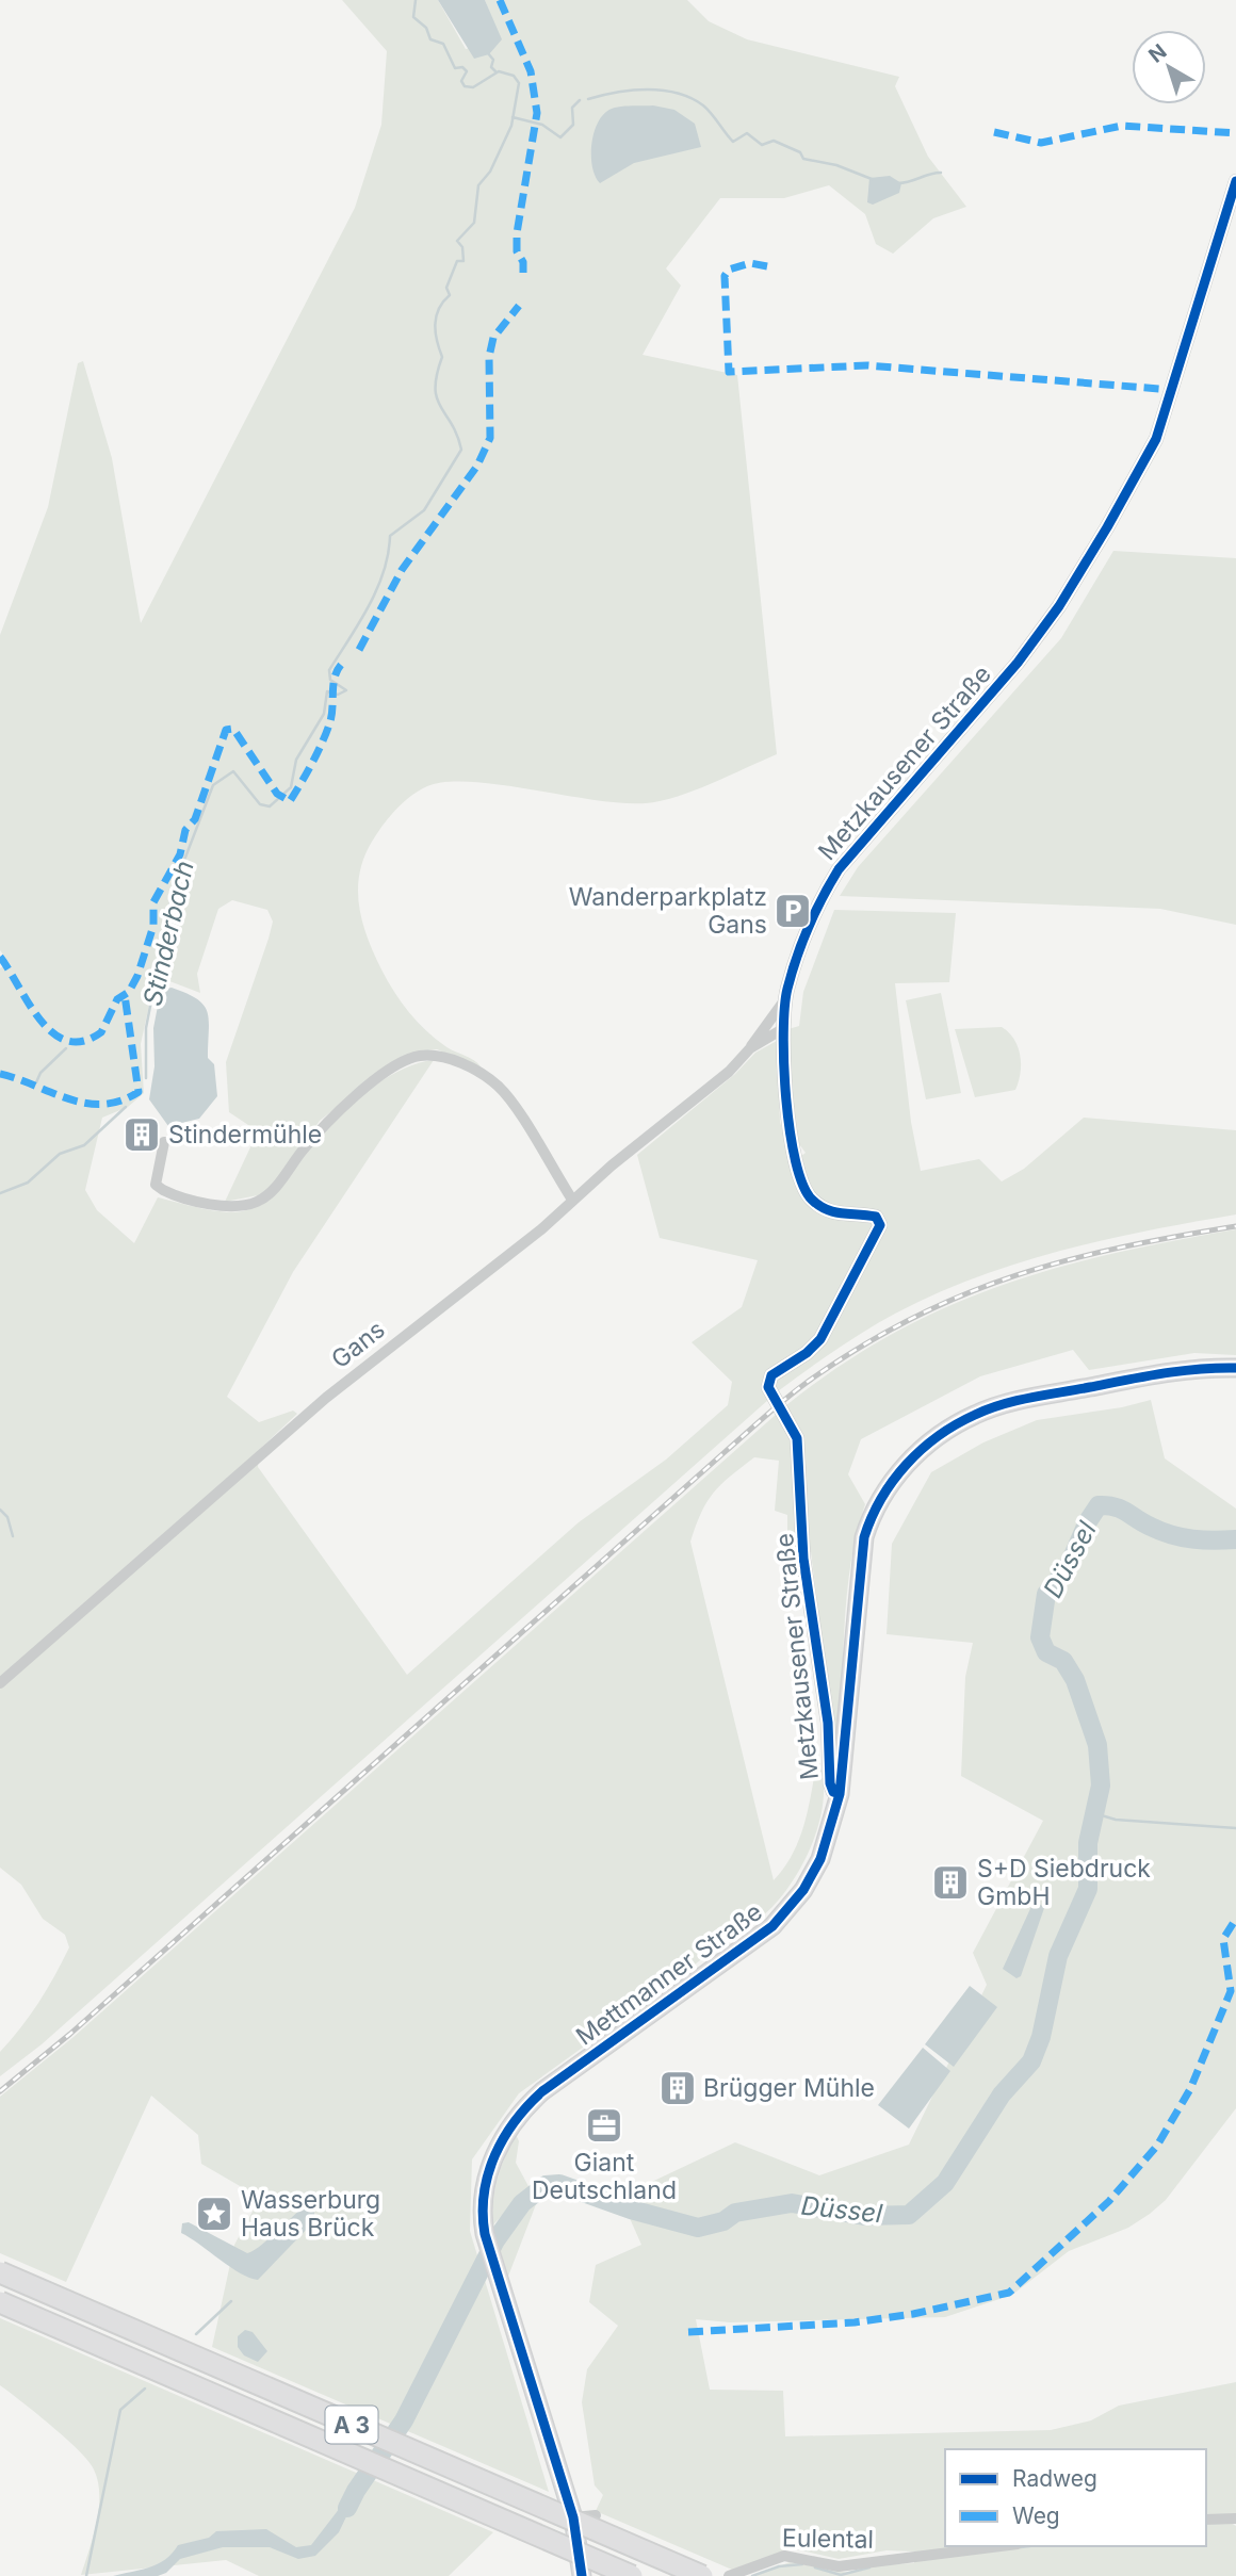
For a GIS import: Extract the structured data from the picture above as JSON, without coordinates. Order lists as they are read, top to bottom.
{
  "streets": {
    "highway": ["A 3"],
    "main road": ["Mettmanner Straße"],
    "street": ["Metzkausener Straße", "Gans", "Eulental"]
  },
  "crossings": [
    ["Metzkausener Straße", "Gans"],
    ["Metzkausener Straße", "Mettmanner Straße"]
  ],
  "water": ["Stinderbach", "Düssel"],
  "places": {
    "parking": ["Wanderparkplatz Gans"],
    "building": ["Stindermühle", "S+D Siebdruck GmbH", "Brügger Mühle"],
    "office": ["Giant Deutschland"],
    "place": ["Wasserburg Haus Brück"]
  },
  "legend": ["Radweg", "Weg"],
  "north": "top left"
}
